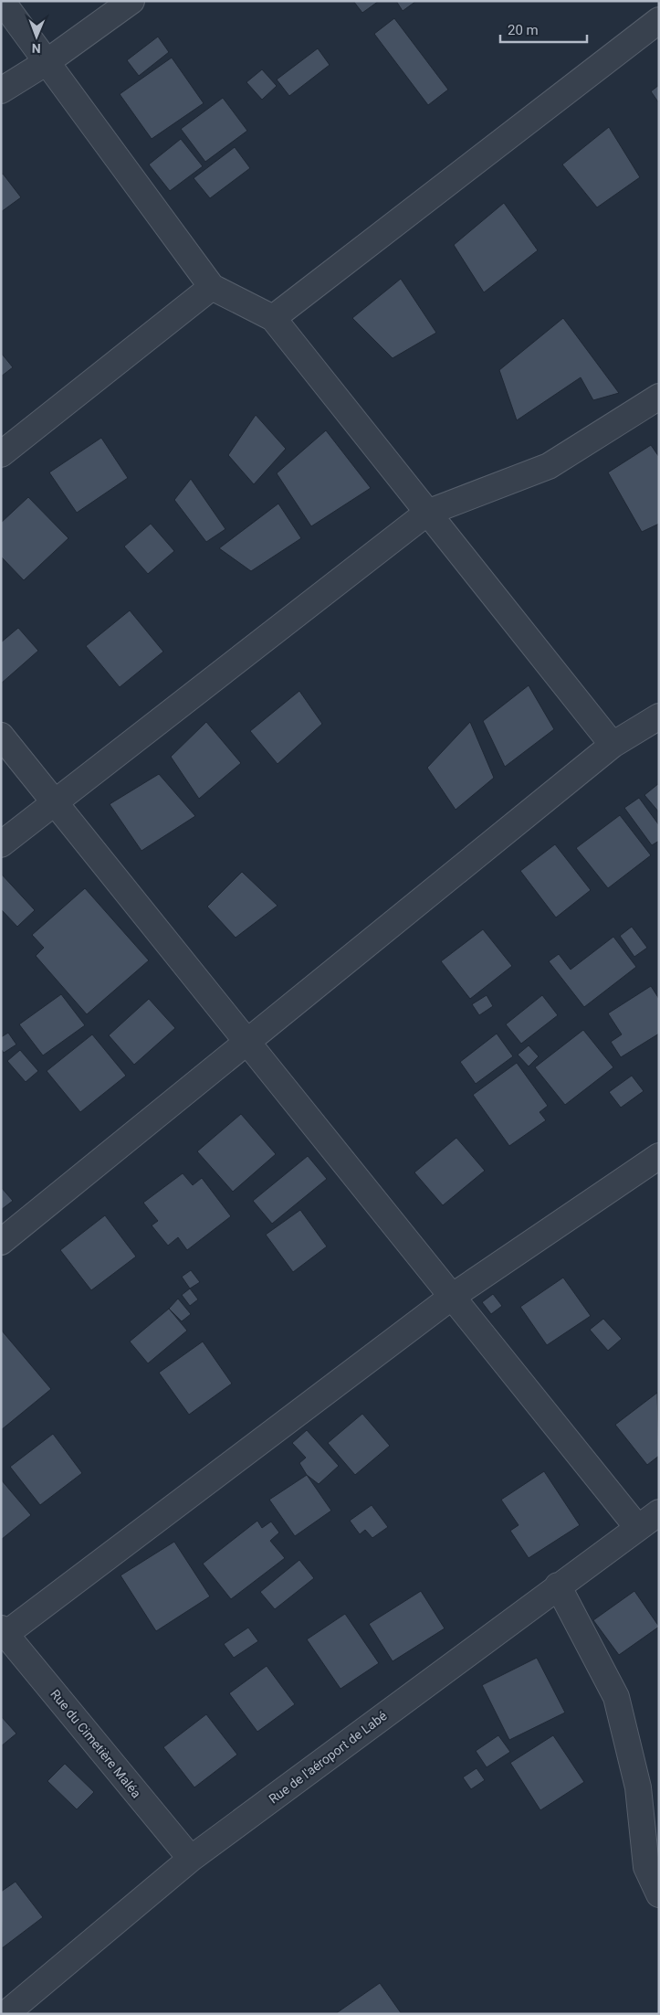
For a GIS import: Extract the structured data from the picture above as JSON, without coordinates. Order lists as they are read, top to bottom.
{
  "streets": {
    "street": ["Rue du Cimetière Maléa", "Rue de l'aéroport de Labé"]
  },
  "crossings": [
    ["Rue du Cimetière Maléa", "Rue de l'aéroport de Labé"]
  ],
  "scale_bar": "20 m",
  "north": "bottom"
}
